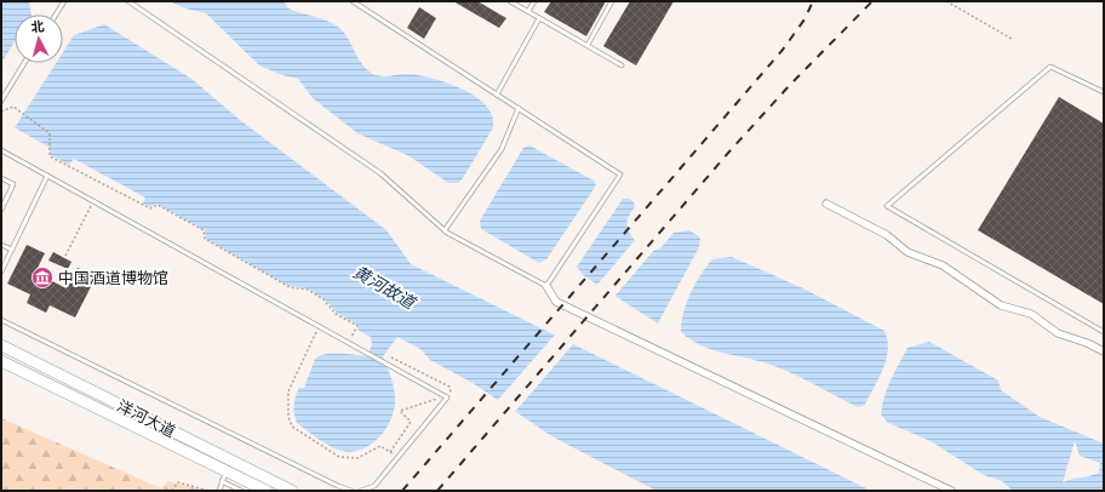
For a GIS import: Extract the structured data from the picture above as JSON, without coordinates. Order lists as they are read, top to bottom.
{
  "streets": {
    "main road": ["洋河大道"]
  },
  "water": ["黄河故道"],
  "places": {
    "museum": ["中国酒道博物馆"]
  },
  "north": "top"
}
